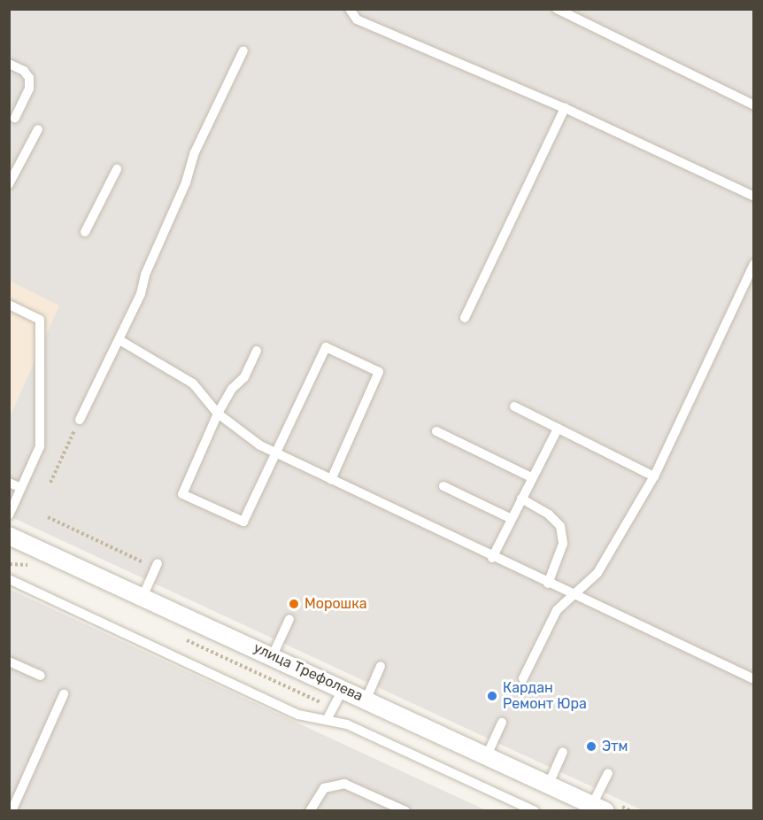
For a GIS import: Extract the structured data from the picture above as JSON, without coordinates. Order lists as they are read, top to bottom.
{
  "streets": {
    "street": ["улица Трефолева"]
  },
  "places": ["Морошка", "Кардан Ремонт Юра", "Этм"]
}
